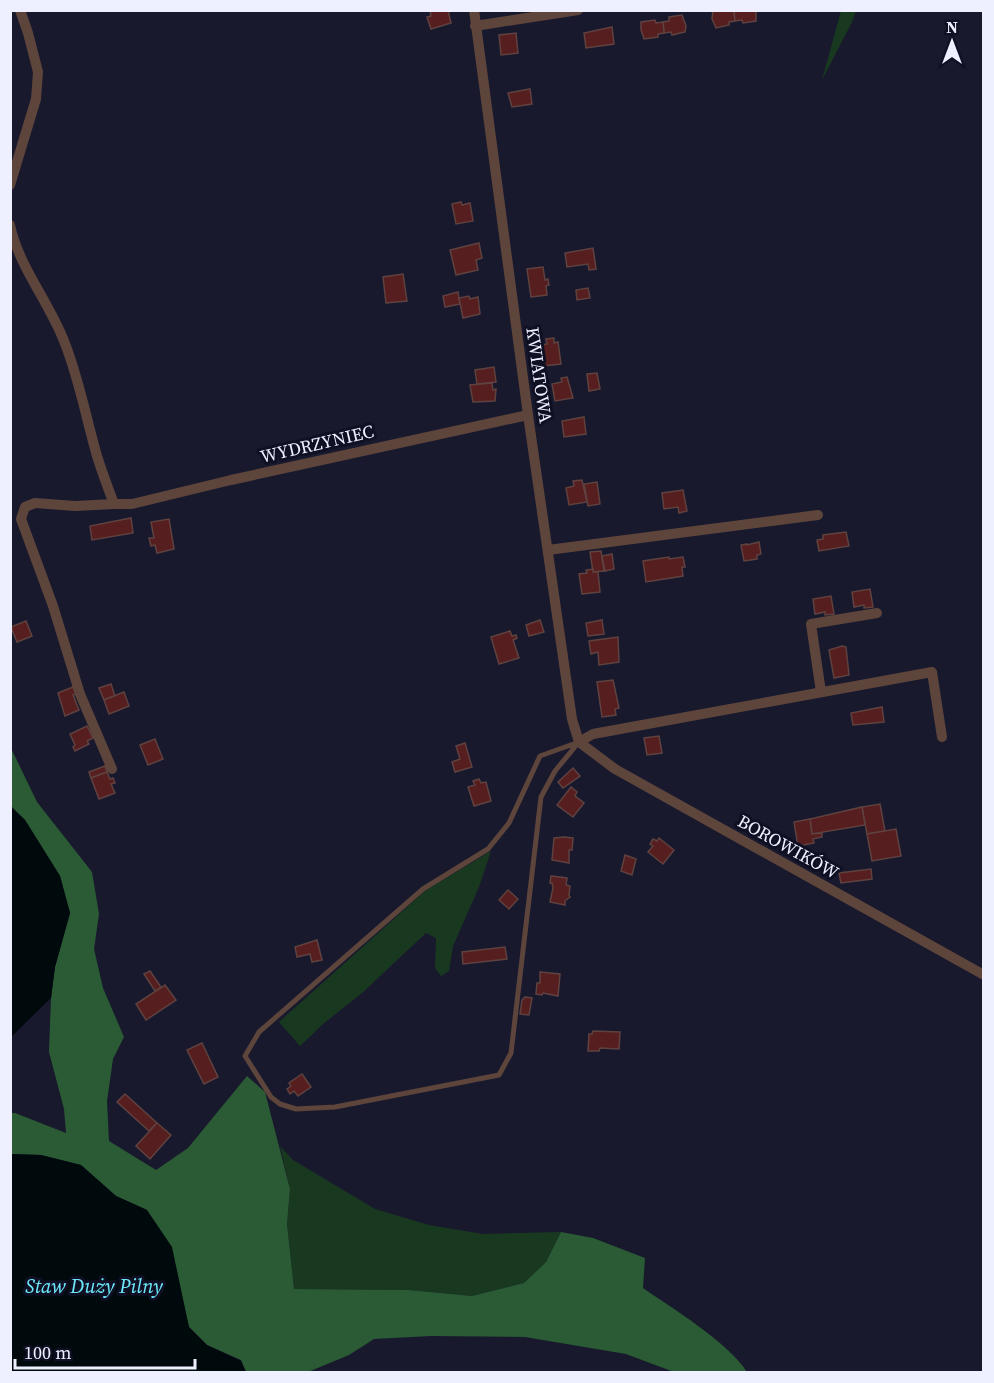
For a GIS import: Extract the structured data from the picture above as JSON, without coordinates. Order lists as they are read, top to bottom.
{
  "streets": {
    "street": ["KWIATOWA", "WYDRZYNIEC", "BOROWIKÓW"]
  },
  "crossings": [
    ["KWIATOWA", "WYDRZYNIEC"],
    ["KWIATOWA", "BOROWIKÓW"]
  ],
  "water": ["Staw Duży Pilny"],
  "scale_bar": "100 m",
  "north": "top"
}
